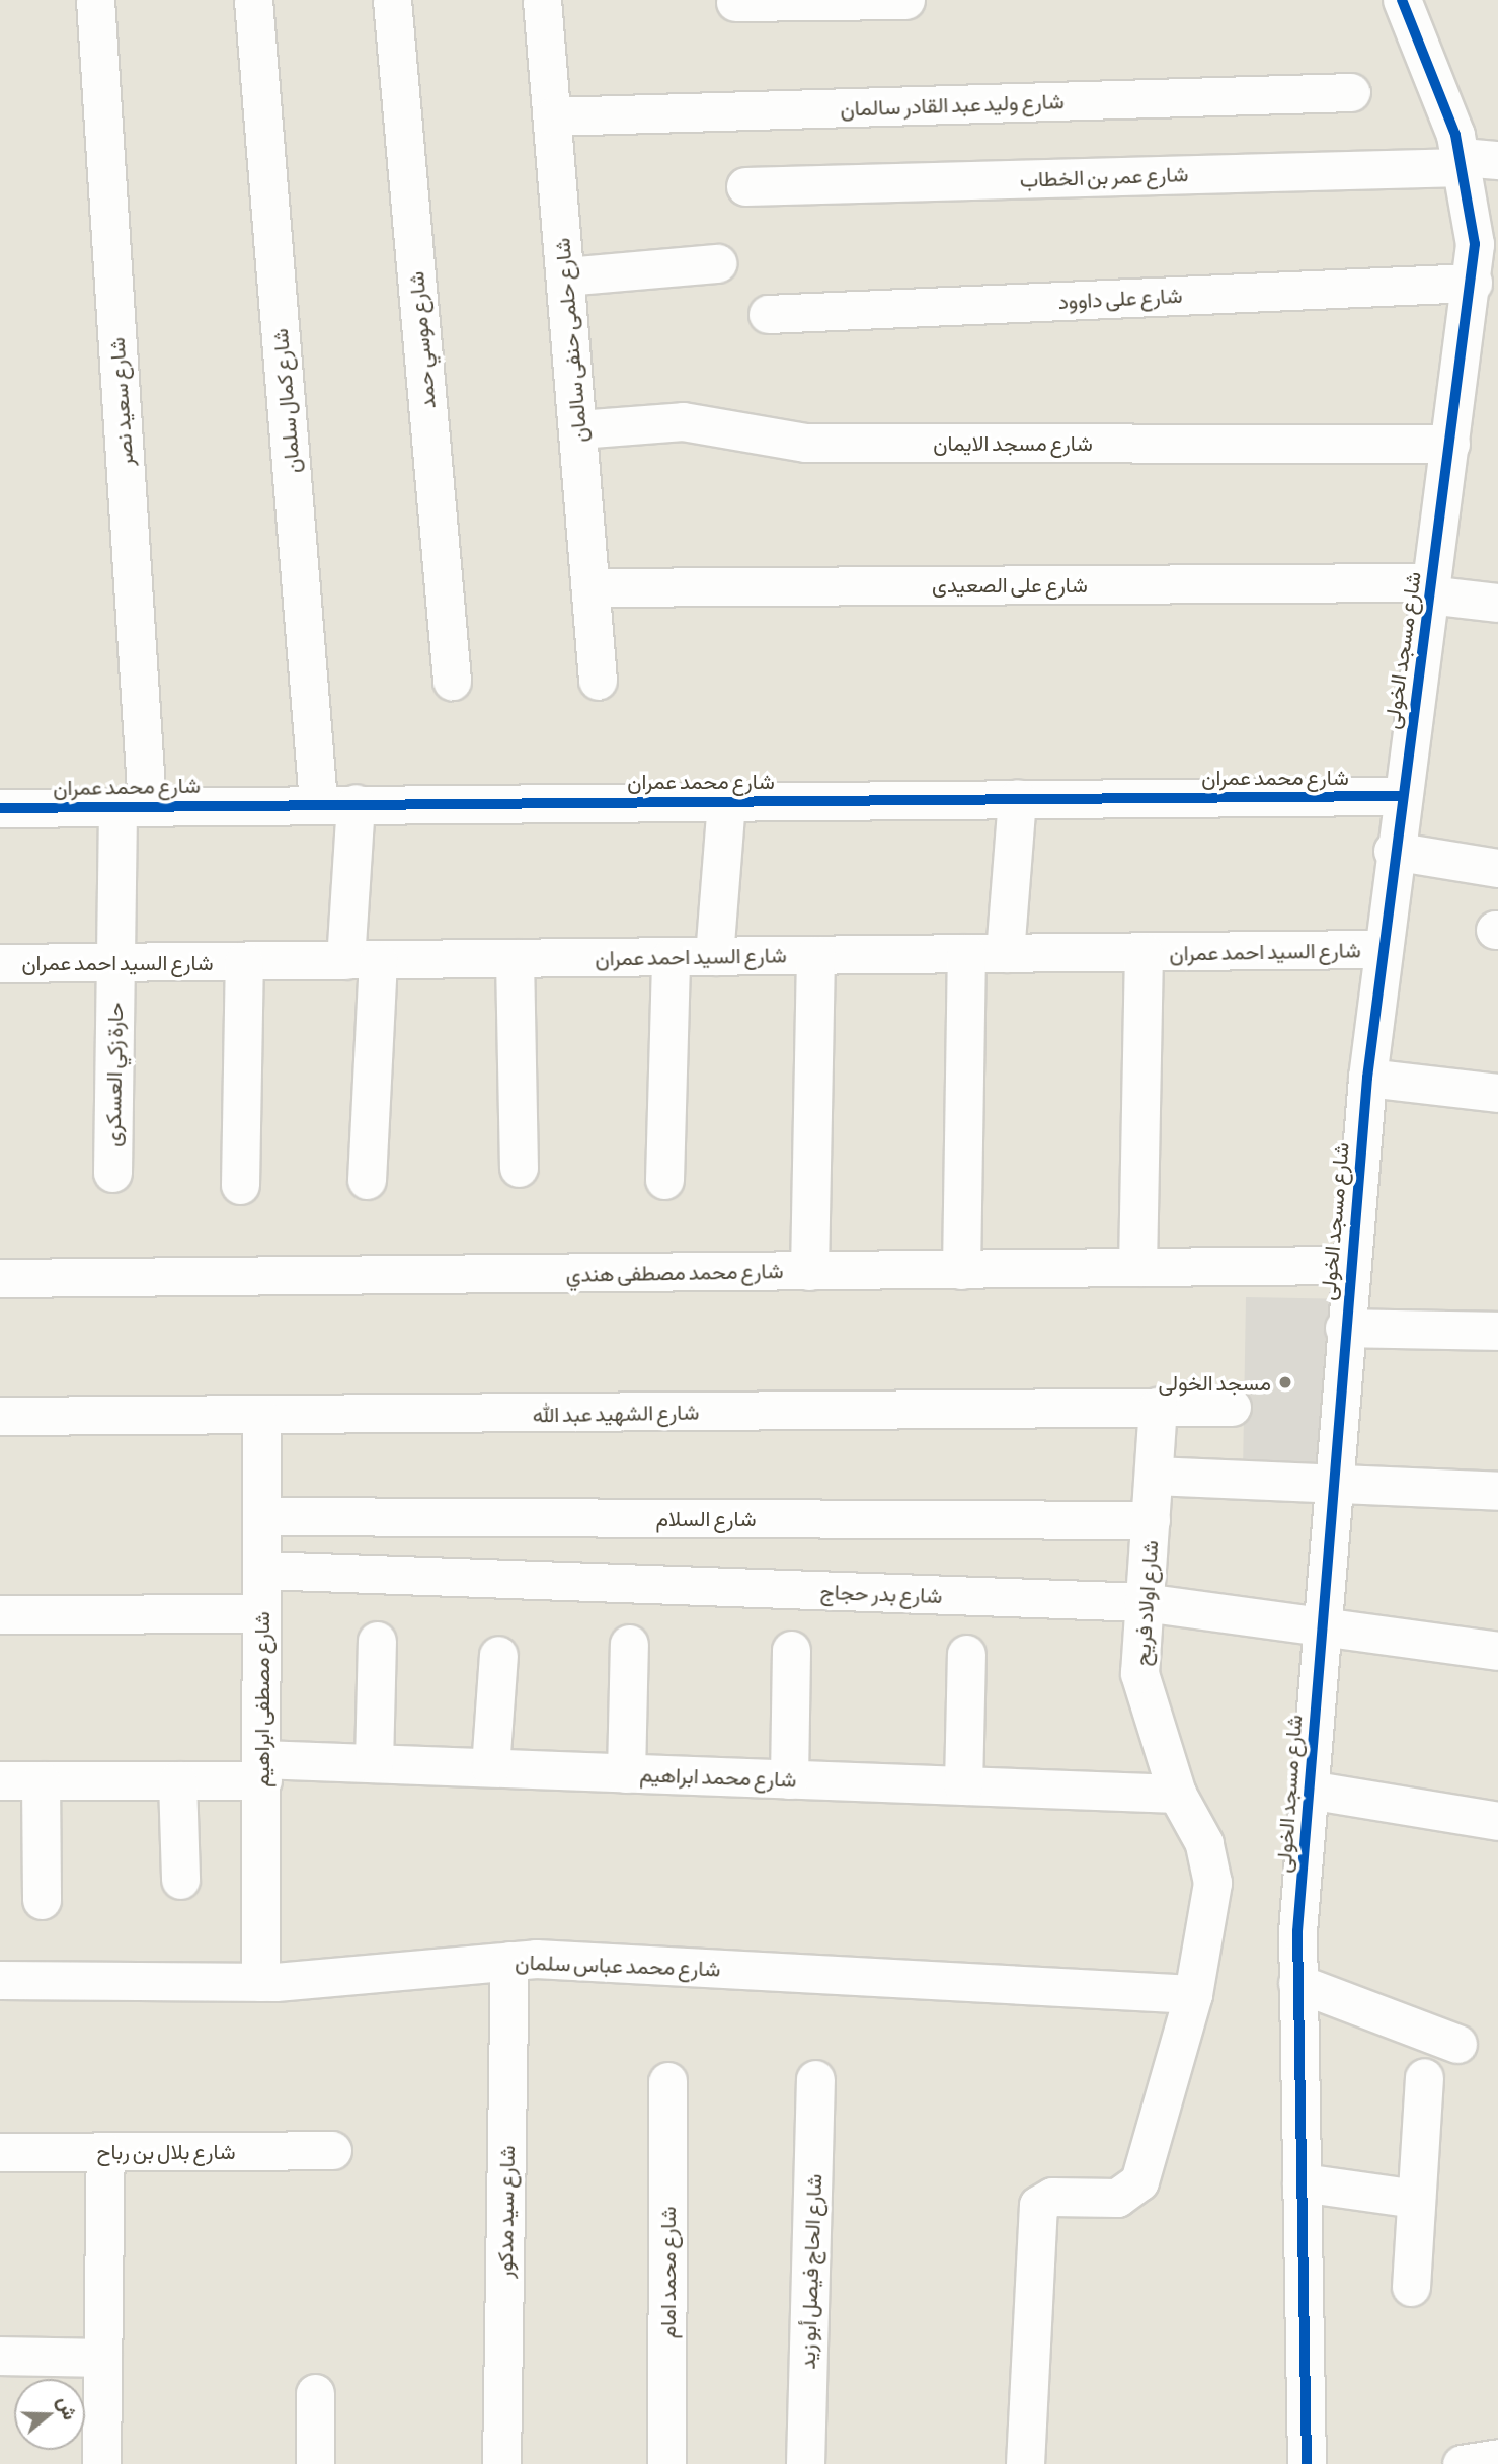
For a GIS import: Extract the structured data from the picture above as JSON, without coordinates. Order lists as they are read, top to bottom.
{
  "streets": {
    "street": [
      "شارع وليد عبد القادر سالمان",
      "شارع عمر بن الخطاب",
      "شارع على داوود",
      "شارع موسي حمد",
      "شارع حلمى حنفى سالمان",
      "شارع كمال سلمان",
      "شارع سعيد نصر",
      "شارع مسجد الايمان",
      "شارع على الصعيدى",
      "شارع مسجد الخولى",
      "شارع محمد عمران",
      "شارع السيد احمد عمران",
      "حارة زكي العسكرى",
      "شارع محمد مصطفى هندي",
      "شارع الشهيد عبد الله",
      "شارع السلام",
      "شارع بدر حجاج",
      "شارع اولاد فريح",
      "شارع مصطفى ابراهيم",
      "شارع محمد ابراهيم",
      "شارع محمد عباس سلمان",
      "شارع بلال بن رباح",
      "شارع سيد مدكور",
      "شارع الحاج فيصل أبو زيد",
      "شارع محمد امام"
    ]
  },
  "crossings": [
    ["شارع وليد عبد القادر سالمان", "شارع حلمى حنفى سالمان"],
    ["شارع عمر بن الخطاب", "شارع مسجد الخولى"],
    ["شارع على داوود", "شارع مسجد الخولى"],
    ["شارع حلمى حنفى سالمان", "شارع مسجد الايمان"],
    ["شارع حلمى حنفى سالمان", "شارع على الصعيدى"],
    ["شارع كمال سلمان", "شارع محمد عمران"],
    ["شارع سعيد نصر", "شارع محمد عمران"],
    ["شارع سعيد نصر", "حارة زكي العسكرى"],
    ["شارع مسجد الايمان", "شارع مسجد الخولى"],
    ["شارع على الصعيدى", "شارع مسجد الخولى"],
    ["شارع مسجد الخولى", "شارع محمد عمران"],
    ["شارع مسجد الخولى", "شارع السيد احمد عمران"],
    ["شارع مسجد الخولى", "شارع محمد مصطفى هندي"],
    ["شارع مسجد الخولى", "شارع بدر حجاج"],
    ["شارع محمد عمران", "حارة زكي العسكرى"],
    ["شارع السيد احمد عمران", "حارة زكي العسكرى"],
    ["شارع الشهيد عبد الله", "شارع اولاد فريح"],
    ["شارع الشهيد عبد الله", "شارع مصطفى ابراهيم"],
    ["شارع السلام", "شارع اولاد فريح"],
    ["شارع السلام", "شارع مصطفى ابراهيم"],
    ["شارع بدر حجاج", "شارع اولاد فريح"],
    ["شارع بدر حجاج", "شارع مصطفى ابراهيم"],
    ["شارع اولاد فريح", "شارع محمد ابراهيم"],
    ["شارع اولاد فريح", "شارع محمد عباس سلمان"],
    ["شارع مصطفى ابراهيم", "شارع محمد ابراهيم"],
    ["شارع مصطفى ابراهيم", "شارع محمد عباس سلمان"],
    ["شارع محمد عباس سلمان", "شارع سيد مدكور"]
  ],
  "places": ["مسجد الخولى"],
  "north": "right"
}
